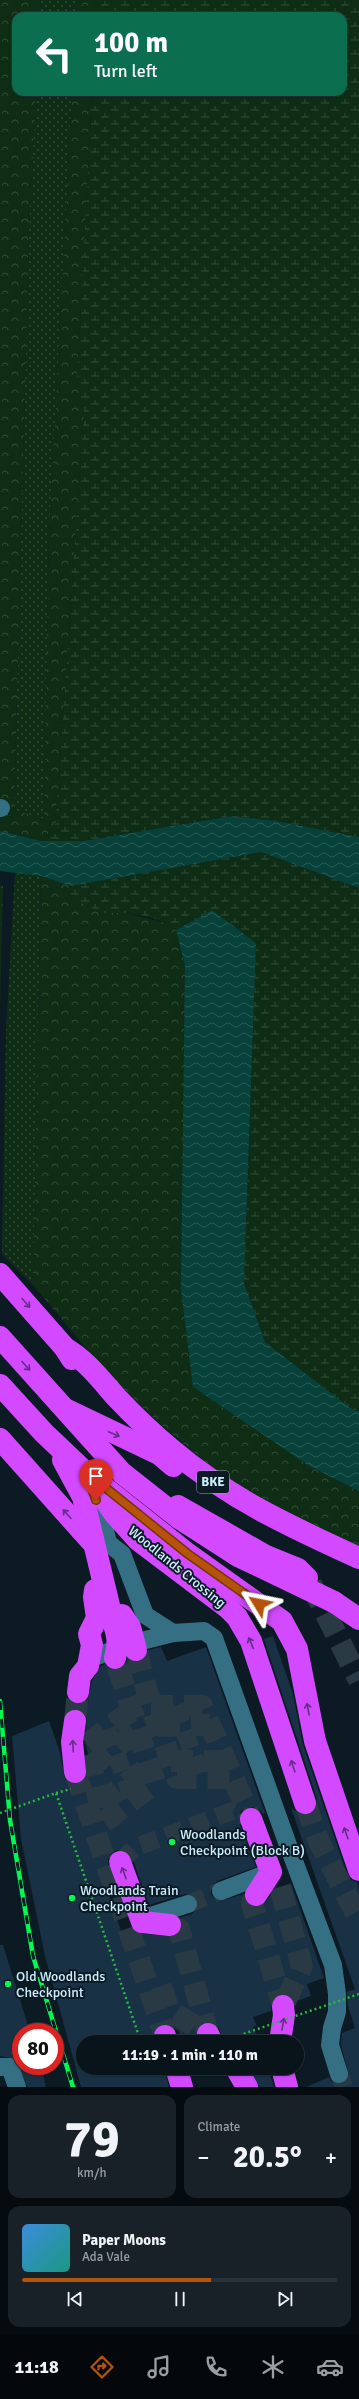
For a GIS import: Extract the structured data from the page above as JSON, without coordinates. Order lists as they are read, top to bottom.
{
  "streets": {
    "highway": ["BKE", "Woodlands Crossing"]
  },
  "places": ["Woodlands Checkpoint (Block B)", "Woodlands Train Checkpoint", "Old Woodlands Checkpoint"],
  "page": {
    "turn": ["100 m", "Turn left"],
    "limit": "80",
    "trip": "11:19 · 1 min · 110 m",
    "tile": [
      ["79", "km/h"],
      "Climate"
    ],
    "heat": ["−", "20.5°", "+"],
    "song": ["Paper Moons", "Ada Vale"],
    "tabs": "11:18"
  }
}
